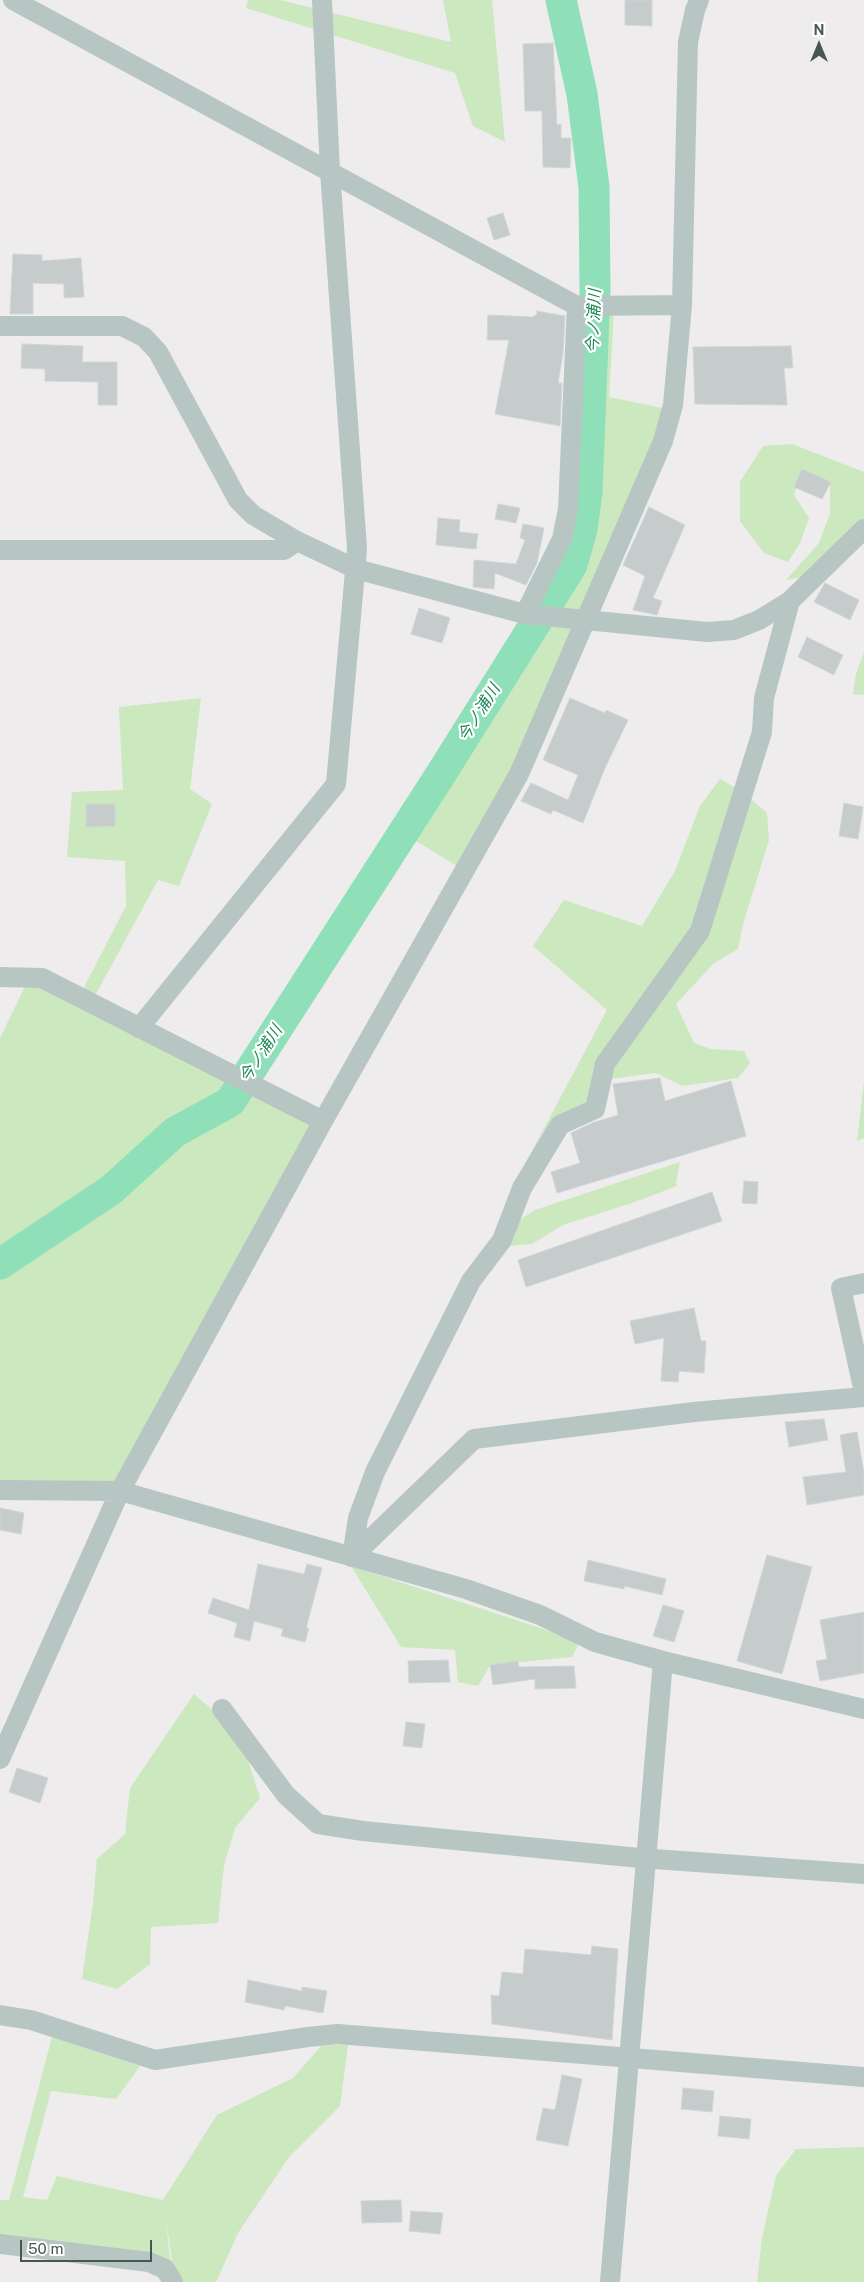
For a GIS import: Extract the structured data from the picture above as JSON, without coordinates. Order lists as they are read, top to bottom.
{
  "water": ["今ノ浦川"],
  "scale_bar": "50 m",
  "north": "top"
}
